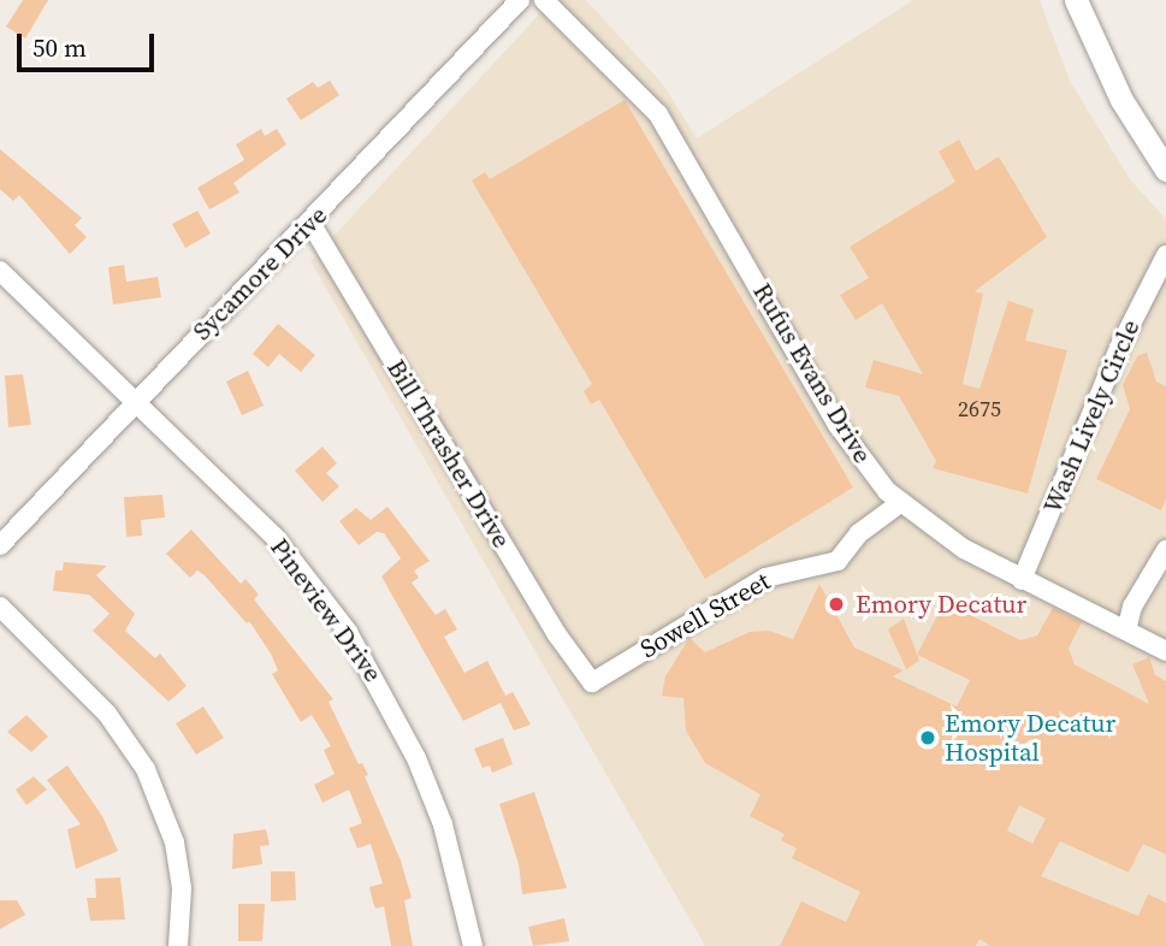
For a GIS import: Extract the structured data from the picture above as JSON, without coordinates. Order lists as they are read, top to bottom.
{
  "streets": {
    "street": [
      "Sycamore Drive",
      "Rufus Evans Drive",
      "Wash Lively Circle",
      "Bill Thrasher Drive",
      "Pineview Drive",
      "Sowell Street"
    ]
  },
  "crossings": [
    ["Sycamore Drive", "Bill Thrasher Drive"],
    ["Sycamore Drive", "Pineview Drive"],
    ["Rufus Evans Drive", "Wash Lively Circle"],
    ["Rufus Evans Drive", "Sowell Street"],
    ["Bill Thrasher Drive", "Sowell Street"]
  ],
  "places": ["Emory Decatur", "Emory Decatur Hospital"],
  "house_numbers": ["2675"],
  "scale_bar": "50 m"
}
